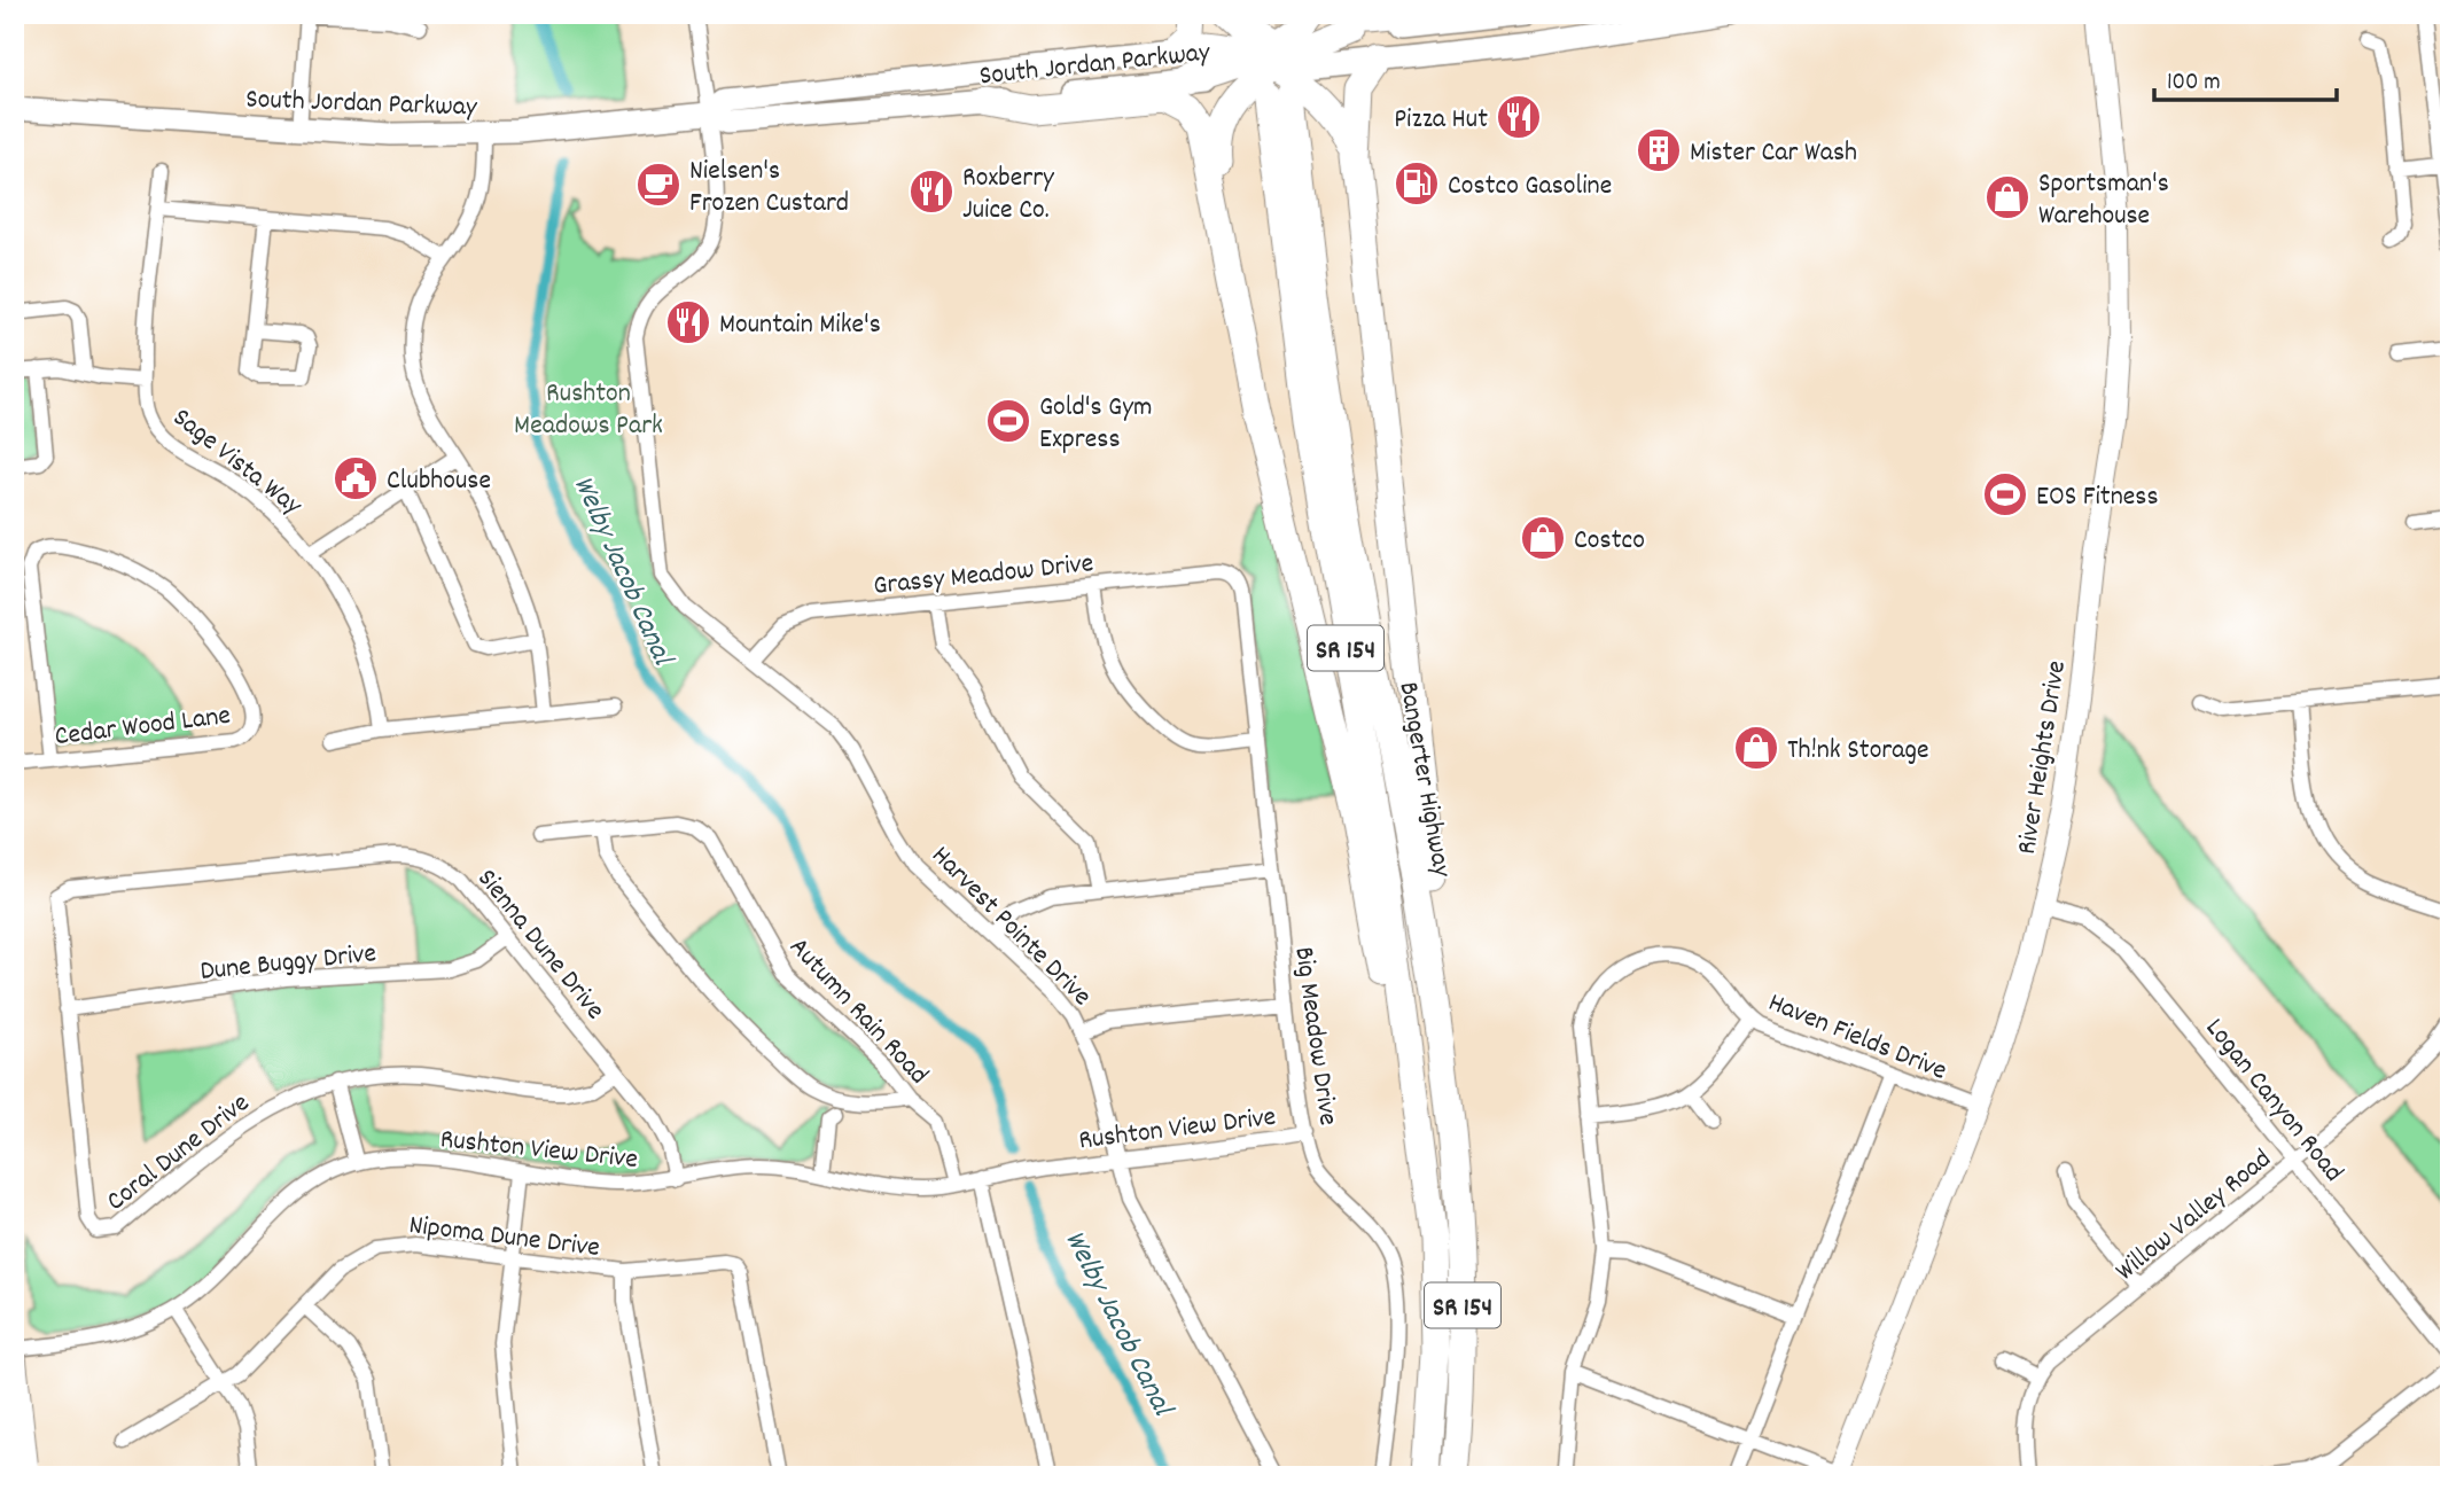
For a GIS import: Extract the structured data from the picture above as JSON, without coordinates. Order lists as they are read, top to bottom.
{
  "streets": {
    "highway": ["SR 154", "Bangerter Highway"],
    "main road": ["South Jordan Parkway"],
    "street": [
      "Sage Vista Way",
      "Grassy Meadow Drive",
      "Cedar Wood Lane",
      "River Heights Drive",
      "Harvest Pointe Drive",
      "Sienna Dune Drive",
      "Dune Buggy Drive",
      "Autumn Rain Road",
      "Haven Fields Drive",
      "Big Meadow Drive",
      "Logan Canyon Road",
      "Rushton View Drive",
      "Coral Dune Drive",
      "Willow Valley Road",
      "Nipoma Dune Drive"
    ]
  },
  "crossings": [
    ["South Jordan Parkway", "Harvest Pointe Drive"],
    ["Grassy Meadow Drive", "Harvest Pointe Drive"],
    ["Grassy Meadow Drive", "Big Meadow Drive"],
    ["River Heights Drive", "Haven Fields Drive"],
    ["River Heights Drive", "Logan Canyon Road"],
    ["Harvest Pointe Drive", "Rushton View Drive"],
    ["Sienna Dune Drive", "Dune Buggy Drive"],
    ["Sienna Dune Drive", "Rushton View Drive"],
    ["Sienna Dune Drive", "Coral Dune Drive"],
    ["Dune Buggy Drive", "Coral Dune Drive"],
    ["Autumn Rain Road", "Rushton View Drive"],
    ["Big Meadow Drive", "Rushton View Drive"],
    ["Logan Canyon Road", "Willow Valley Road"]
  ],
  "water": ["Welby Jacob Canal"],
  "parks": ["Rushton Meadows Park"],
  "places": {
    "restaurant": ["Pizza Hut", "Roxberry Juice Co.", "Mountain Mike's"],
    "building": ["Mister Car Wash"],
    "fuel station": ["Costco Gasoline"],
    "cafe": ["Nielsen's Frozen Custard"],
    "shop": ["Sportsman's Warehouse", "Costco", "Th!nk Storage"],
    "sports": ["Gold's Gym Express", "EOS Fitness"],
    "public building": ["Clubhouse"]
  },
  "scale_bar": "100 m"
}
